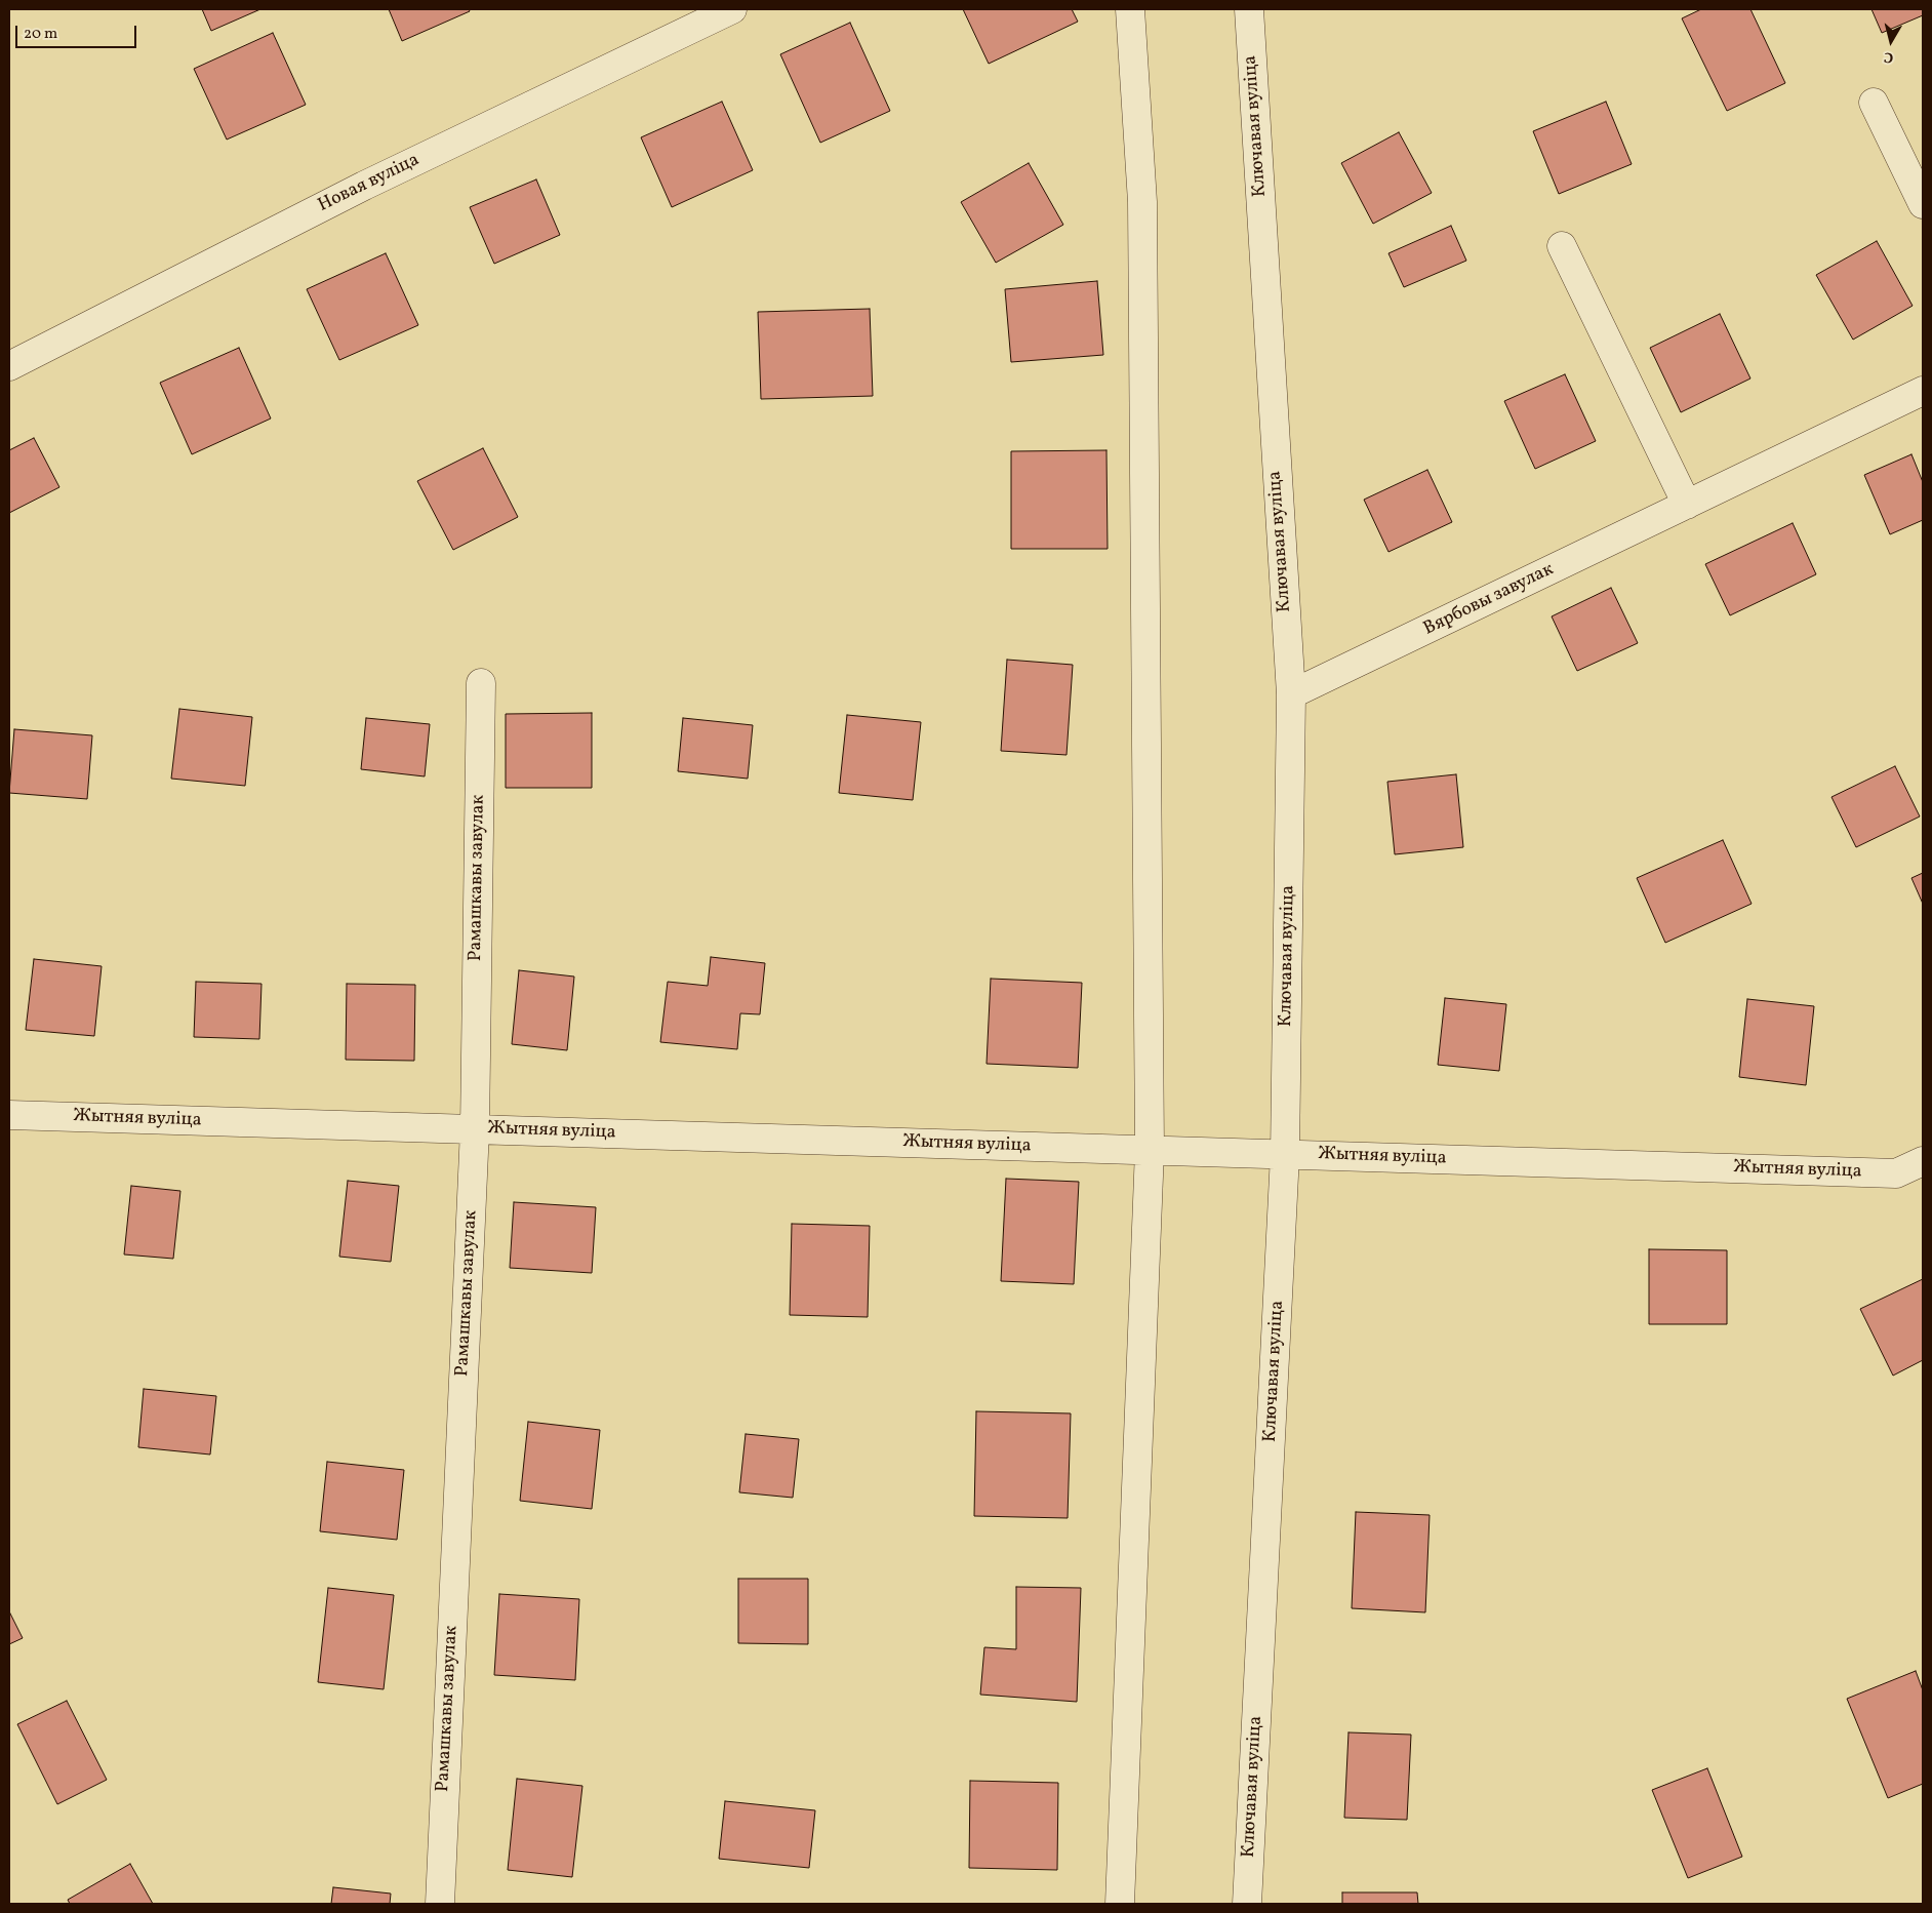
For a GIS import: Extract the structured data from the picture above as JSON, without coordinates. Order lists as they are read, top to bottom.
{
  "streets": {
    "street": [
      "Ключавая вуліца",
      "Новая вуліца",
      "Вярбовы завулак",
      "Рамашкавы завулак",
      "Жытняя вуліца"
    ]
  },
  "crossings": [
    ["Ключавая вуліца", "Вярбовы завулак"],
    ["Ключавая вуліца", "Жытняя вуліца"],
    ["Рамашкавы завулак", "Жытняя вуліца"]
  ],
  "scale_bar": "20 m",
  "north": "bottom"
}
